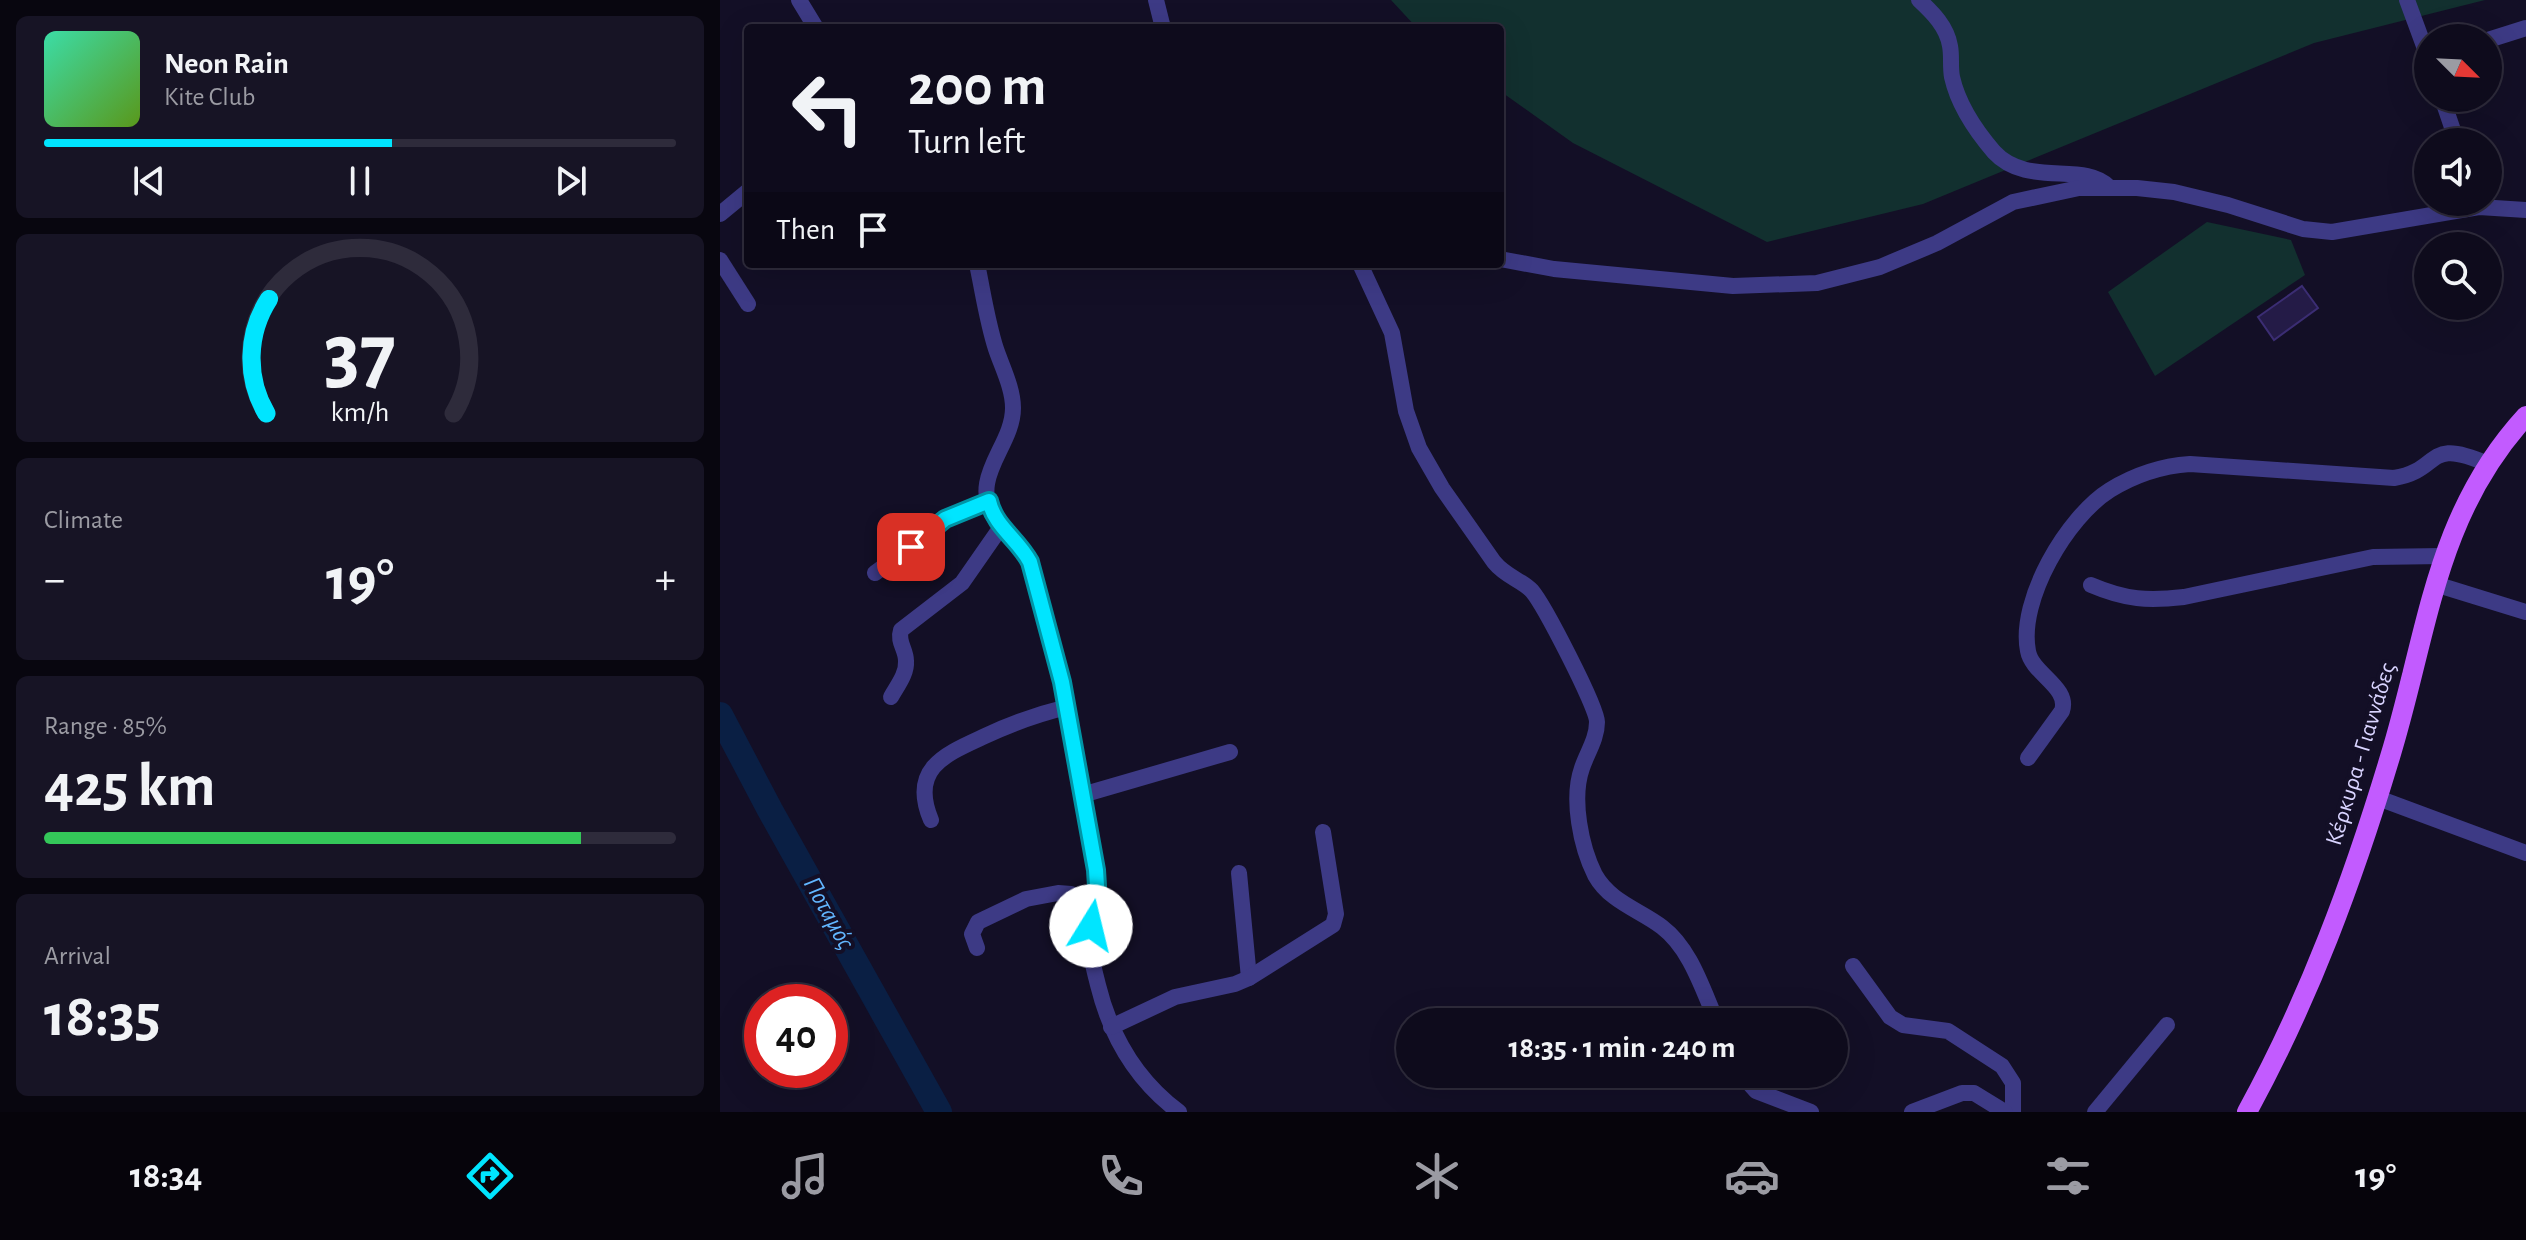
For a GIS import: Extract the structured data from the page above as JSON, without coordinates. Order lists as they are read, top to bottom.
{
  "streets": {
    "main road": ["Κέρκυρα - Γιαννάδες"]
  },
  "water": ["Ποταμός"],
  "north": "bottom right",
  "page": {
    "turn": ["200 m", "Turn left"],
    "song": ["Neon Rain", "Kite Club"],
    "then": "Then",
    "tile": [
      "Climate",
      ["Range · 85%", "425 km"],
      ["Arrival", "18:35"]
    ],
    "heat": ["−", "19°", "+"],
    "limit": "40",
    "trip": "18:35 · 1 min · 240 m",
    "tabs": ["18:34", "19°"],
    "gauge": ["37", "km/h"]
  }
}
